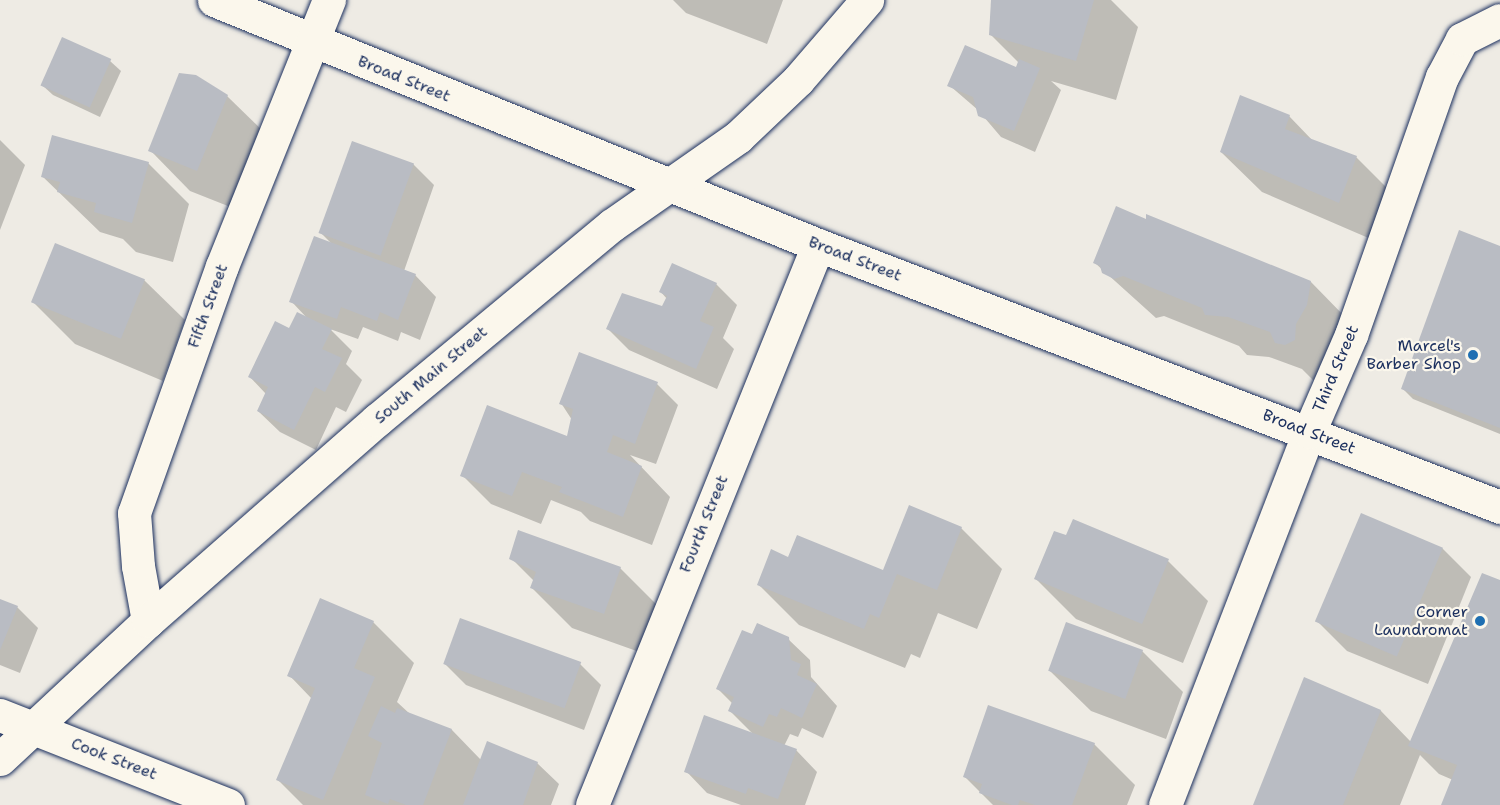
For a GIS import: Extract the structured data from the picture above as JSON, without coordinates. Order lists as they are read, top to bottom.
{
  "streets": {
    "street": [
      "Broad Street",
      "Fifth Street",
      "Third Street",
      "South Main Street",
      "Fourth Street",
      "Cook Street"
    ]
  },
  "crossings": [
    ["Broad Street", "Fifth Street"],
    ["Broad Street", "Third Street"],
    ["Broad Street", "South Main Street"],
    ["Broad Street", "Fourth Street"],
    ["Fifth Street", "South Main Street"],
    ["South Main Street", "Cook Street"]
  ],
  "places": ["Marcel's Barber Shop", "Corner Laundromat"]
}
